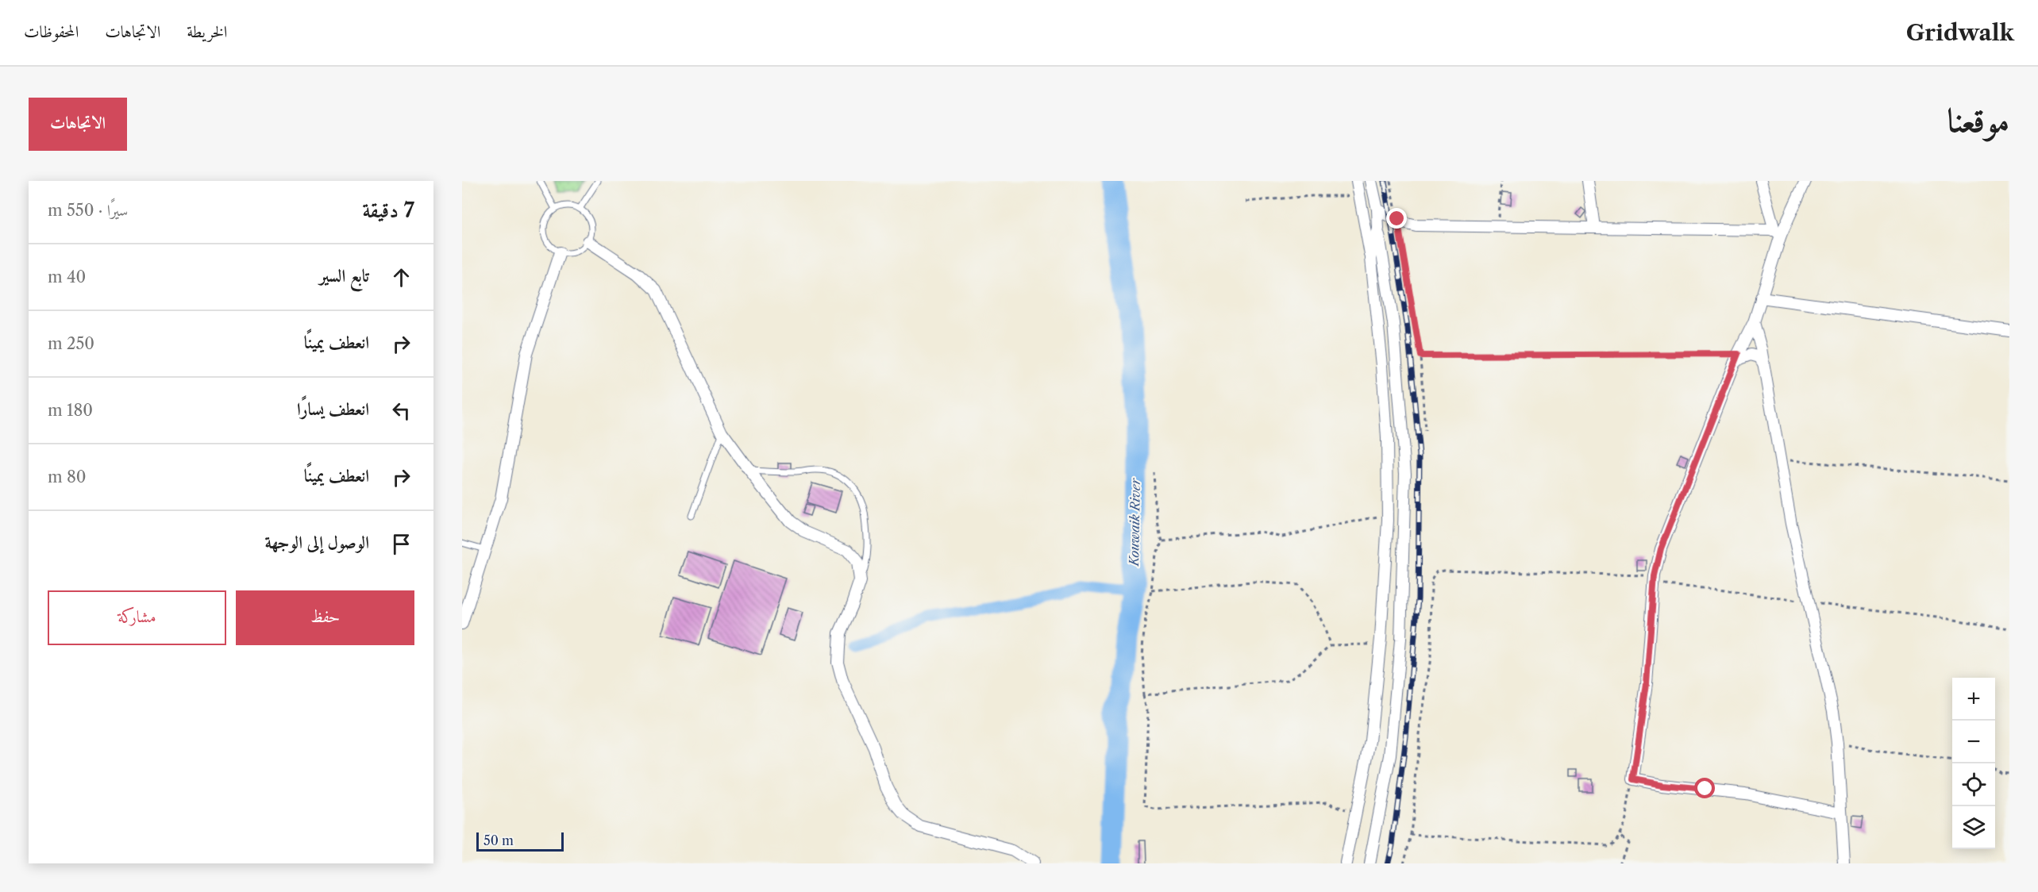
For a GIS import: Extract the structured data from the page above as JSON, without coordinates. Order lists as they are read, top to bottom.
{
  "water": ["Kouwaik River"],
  "scale_bar": "50 m",
  "page": {
    "header": "Gridwalk",
    "nav": ["الخريطة", "الاتجاهات", "المحفوظات"],
    "title": "موقعنا",
    "buttons": [
      "الاتجاهات",
      ["حفظ", "مشاركة"]
    ],
    "heading": ["7 دقيقة", "سيرًا · 550 m"],
    "list": [
      ["تابع السير", "40 m"],
      ["انعطف يمينًا", "250 m"],
      ["انعطف يسارًا", "180 m"],
      ["انعطف يمينًا", "80 m"],
      "الوصول إلى الوجهة"
    ],
    "map_buttons": ["+", "−"],
    "scale": "50 m"
  }
}
